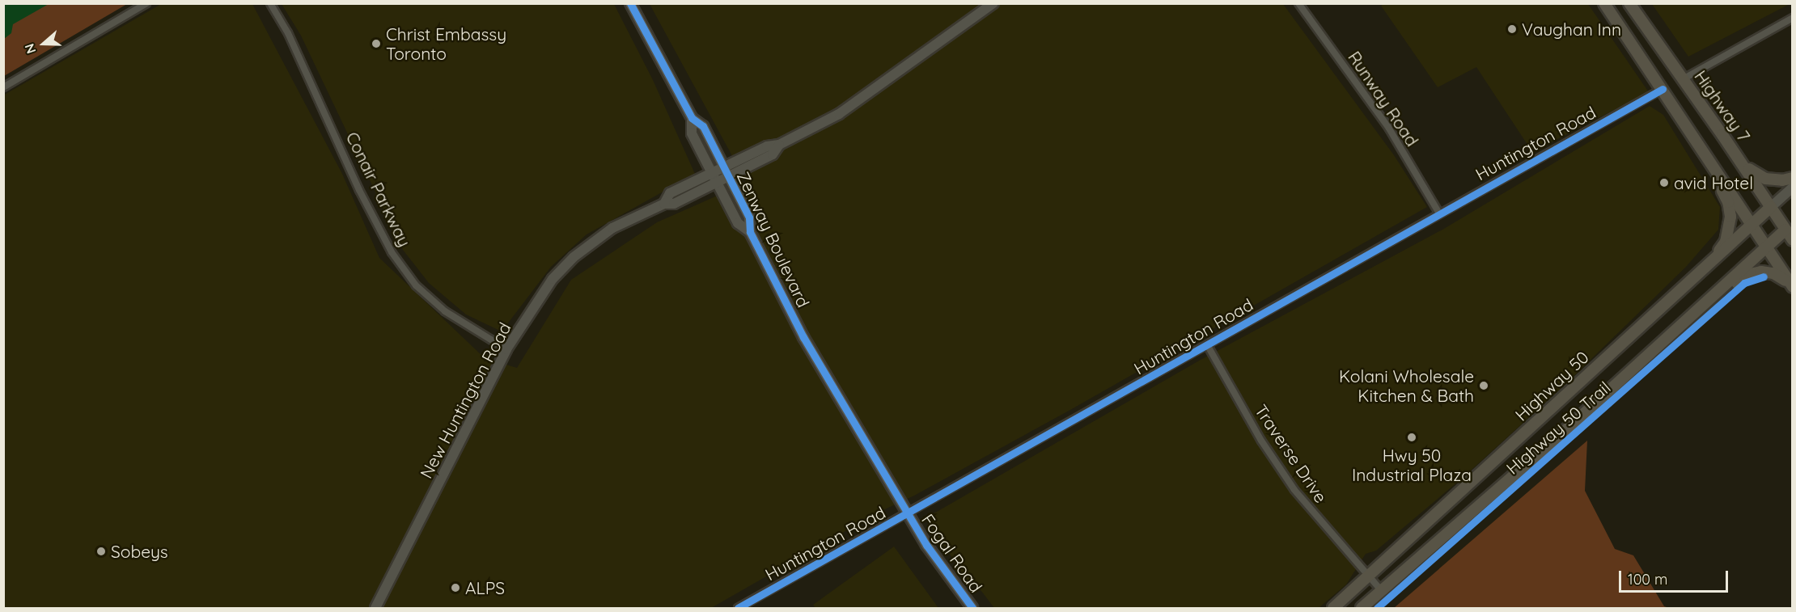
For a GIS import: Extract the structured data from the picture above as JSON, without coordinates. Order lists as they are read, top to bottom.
{
  "streets": {
    "main road": ["Highway 7", "Highway 50"],
    "street": [
      "Runway Road",
      "Huntington Road",
      "Conair Parkway",
      "Zenway Boulevard",
      "New Huntington Road",
      "Traverse Drive",
      "Fogal Road"
    ],
    "cycle path": ["Highway 50 Trail"]
  },
  "crossings": [
    ["Runway Road", "Huntington Road"],
    ["Highway 7", "Highway 50"],
    ["Huntington Road", "Zenway Boulevard"],
    ["Huntington Road", "Traverse Drive"],
    ["Huntington Road", "Fogal Road"],
    ["Conair Parkway", "New Huntington Road"],
    ["Zenway Boulevard", "New Huntington Road"],
    ["Zenway Boulevard", "Fogal Road"],
    ["Highway 50", "Traverse Drive"]
  ],
  "places": [
    "Vaughan Inn",
    "Christ Embassy Toronto",
    "avid Hotel",
    "Kolani Wholesale Kitchen & Bath",
    "Hwy 50 Industrial Plaza",
    "Sobeys",
    "ALPS"
  ],
  "scale_bar": "100 m",
  "north": "left"
}
